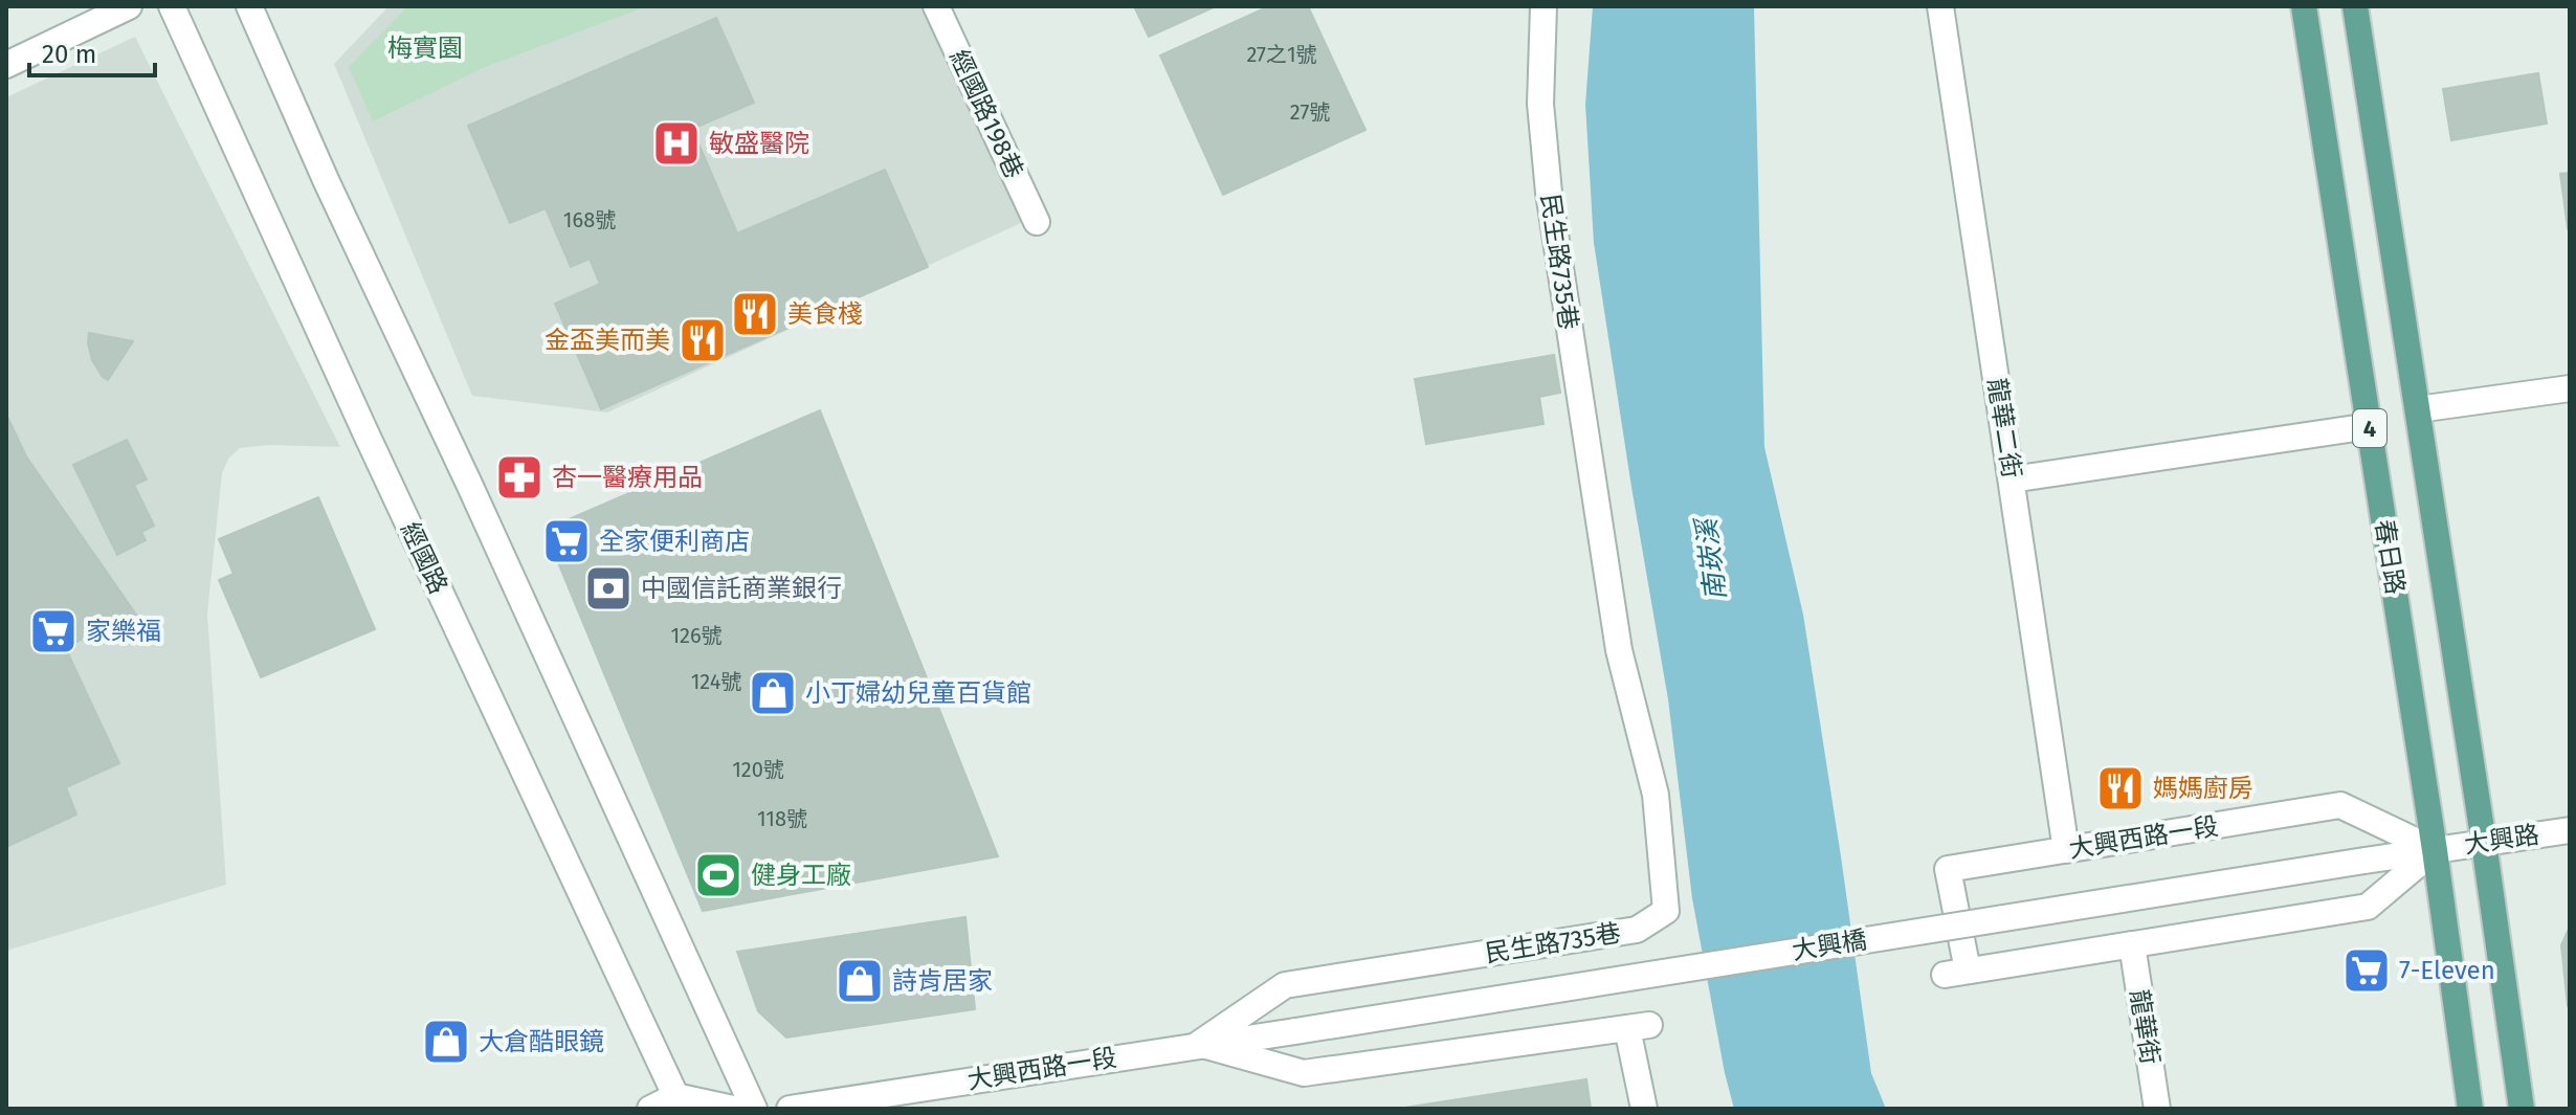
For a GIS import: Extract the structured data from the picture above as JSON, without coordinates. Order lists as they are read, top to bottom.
{
  "streets": {
    "main road": ["4", "春日路"],
    "street": [
      "經國路198巷",
      "民生路735巷",
      "龍華二街",
      "經國路",
      "大興西路一段",
      "大興路",
      "大興橋",
      "龍華街"
    ]
  },
  "crossings": [
    ["民生路735巷", "大興西路一段"],
    ["龍華二街", "大興西路一段"],
    ["春日路", "大興西路一段"],
    ["春日路", "大興路"],
    ["春日路", "大興橋"],
    ["大興西路一段", "大興路"],
    ["大興西路一段", "大興橋"],
    ["大興西路一段", "龍華街"],
    ["大興路", "大興橋"]
  ],
  "water": ["南崁溪"],
  "parks": ["梅實園"],
  "places": {
    "hospital": ["敏盛醫院"],
    "restaurant": ["美食棧", "金盃美而美", "媽媽廚房"],
    "pharmacy": ["杏一醫療用品"],
    "supermarket": ["全家便利商店", "家樂福", "7-Eleven"],
    "bank": ["中國信託商業銀行"],
    "shop": ["小丁婦幼兒童百貨館", "詩肯居家", "大倉酷眼鏡"],
    "sports": ["健身工廠"]
  },
  "house_numbers": [
    "27之1號",
    "27號",
    "168號",
    "126號",
    "124號",
    "120號",
    "118號"
  ],
  "scale_bar": "20 m"
}
